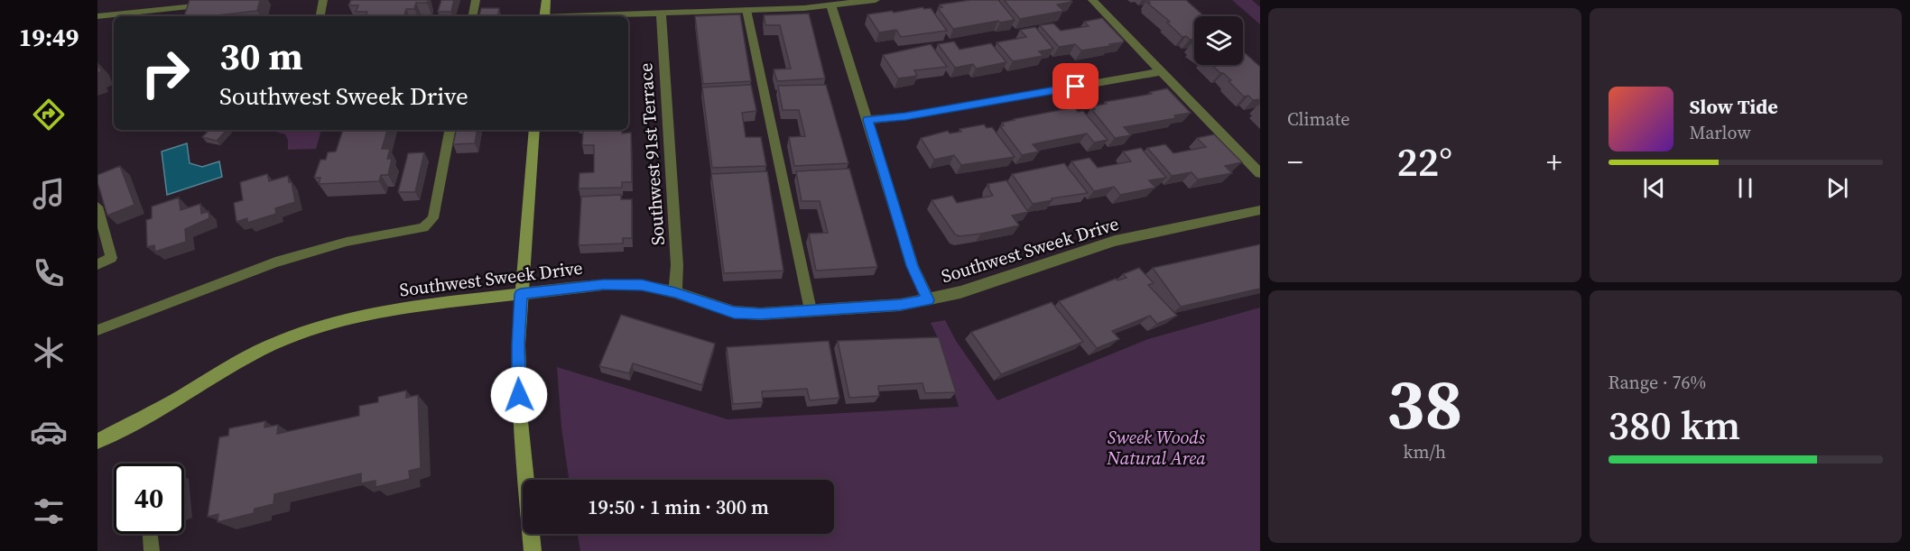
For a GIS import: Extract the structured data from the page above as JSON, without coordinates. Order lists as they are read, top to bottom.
{
  "streets": {
    "street": ["Southwest 91st Terrace", "Southwest Sweek Drive"]
  },
  "crossings": [
    ["Southwest 91st Terrace", "Southwest Sweek Drive"]
  ],
  "parks": ["Sweek Woods Natural Area"],
  "page": {
    "tabs": "19:49",
    "tile": [
      "Climate",
      ["38", "km/h"],
      ["Range · 76%", "380 km"]
    ],
    "turn": ["30 m", "Southwest Sweek Drive"],
    "song": ["Slow Tide", "Marlow"],
    "heat": ["−", "22°", "+"],
    "limit": "40",
    "trip": "19:50 · 1 min · 300 m"
  }
}
